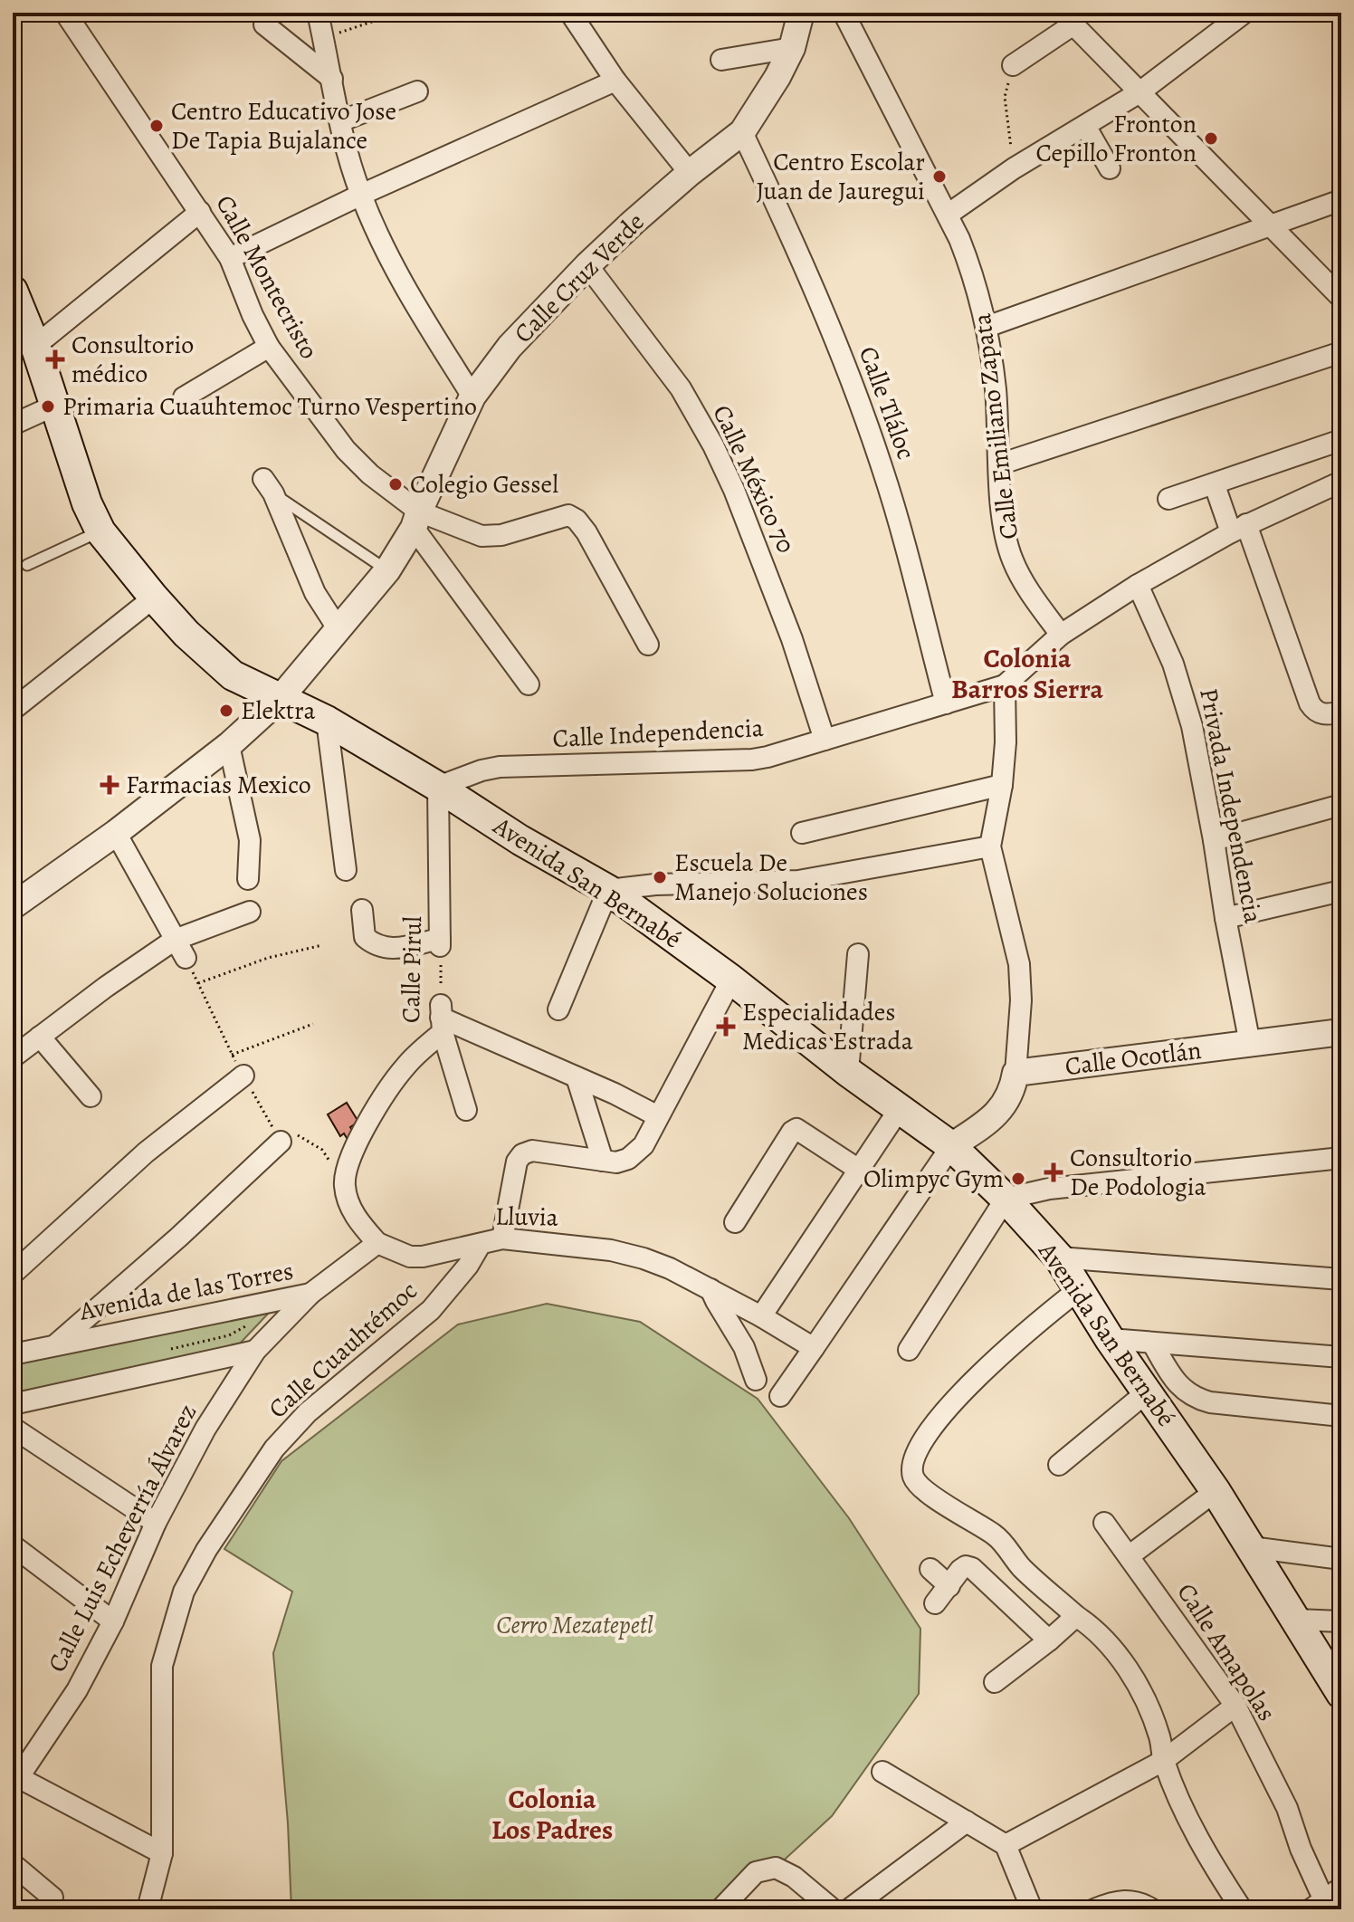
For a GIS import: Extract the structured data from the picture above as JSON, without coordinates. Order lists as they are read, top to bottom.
{
  "streets": {
    "main road": ["Avenida San Bernabé"],
    "street": [
      "Calle Montecristo",
      "Calle Cruz Verde",
      "Calle Tláloc",
      "Calle Emiliano Zapata",
      "Calle México 70",
      "Calle Independencia",
      "Privada Independencia",
      "Calle Pirul",
      "Calle Ocotlán",
      "Lluvia",
      "Avenida de las Torres",
      "Calle Cuauhtémoc",
      "Calle Luis Echeverría Álvarez",
      "Calle Amapolas"
    ]
  },
  "crossings": [
    ["Calle Montecristo", "Calle Cruz Verde"],
    ["Calle Cruz Verde", "Calle Tláloc"],
    ["Calle Cruz Verde", "Calle México 70"],
    ["Calle Cruz Verde", "Avenida San Bernabé"],
    ["Calle Tláloc", "Calle Independencia"],
    ["Calle México 70", "Calle Independencia"],
    ["Calle Independencia", "Avenida San Bernabé"],
    ["Calle Independencia", "Calle Pirul"],
    ["Privada Independencia", "Calle Ocotlán"],
    ["Avenida San Bernabé", "Calle Pirul"],
    ["Lluvia", "Calle Cuauhtémoc"],
    ["Avenida de las Torres", "Calle Luis Echeverría Álvarez"]
  ],
  "districts": ["Colonia Barros Sierra", "Colonia Los Padres"],
  "parks": ["Cerro Mezatepetl"],
  "places": {
    "other": [
      "Centro Educativo Jose De Tapia Bujalance",
      "Fronton Cepillo Fronton",
      "Centro Escolar Juan de Jauregui",
      "Primaria Cuauhtemoc Turno Vespertino",
      "Colegio Gessel",
      "Elektra",
      "Escuela De Manejo Soluciones",
      "Olimpyc Gym"
    ],
    "health": [
      "Consultorio médico",
      "Farmacias Mexico",
      "Especialidades Medicas Estrada",
      "Consultorio De Podologia"
    ]
  }
}
